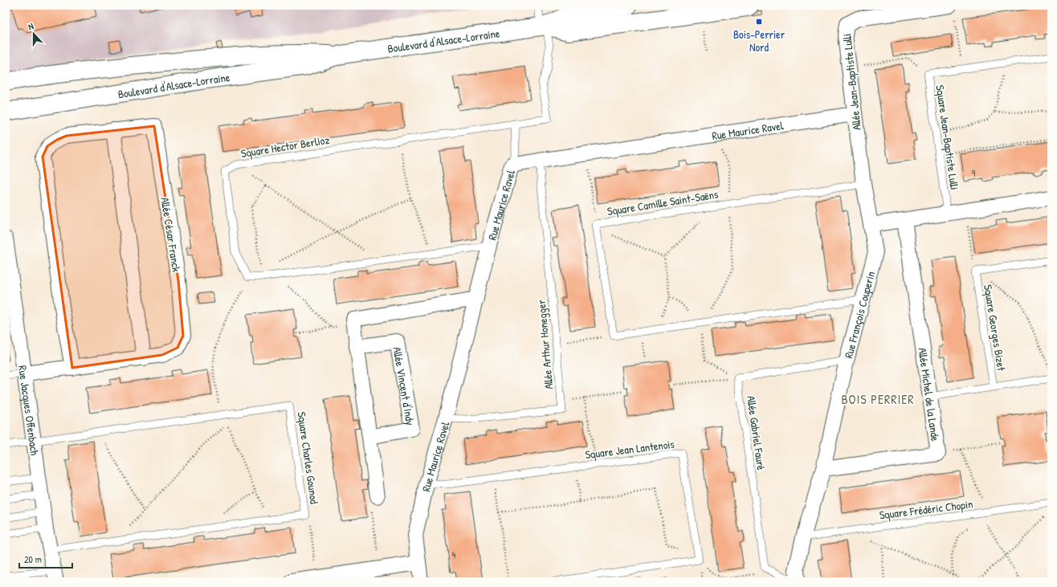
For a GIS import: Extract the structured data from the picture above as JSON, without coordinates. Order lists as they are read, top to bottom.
{
  "streets": {
    "main road": ["Boulevard d'Alsace-Lorraine"],
    "street": [
      "Allée Jean-Baptiste Lulli",
      "Rue Maurice Ravel",
      "Allée César Franck",
      "Rue François Couperin",
      "Allée Vincent d'Indy",
      "Allée Michel de la Lande",
      "Rue Jacques Offenbach"
    ],
    "lane": [
      "Square Jean-Baptiste Lulli",
      "Square Hector Berlioz",
      "Square Camille Saint-Saëns",
      "Square Georges Bizet",
      "Allée Arthur Honegger",
      "Allée Gabriel Fauré",
      "Square Jean Lantenois",
      "Square Charles Gounod",
      "Square Frédéric Chopin"
    ]
  },
  "crossings": [
    ["Boulevard d'Alsace-Lorraine", "Square Hector Berlioz"],
    ["Allée Jean-Baptiste Lulli", "Rue Maurice Ravel"],
    ["Allée Jean-Baptiste Lulli", "Square Camille Saint-Saëns"],
    ["Allée Jean-Baptiste Lulli", "Rue François Couperin"],
    ["Rue Maurice Ravel", "Allée Arthur Honegger"],
    ["Rue Maurice Ravel", "Square Jean Lantenois"],
    ["Allée César Franck", "Rue Jacques Offenbach"],
    ["Rue François Couperin", "Allée Michel de la Lande"],
    ["Rue François Couperin", "Square Frédéric Chopin"],
    ["Square Georges Bizet", "Allée Michel de la Lande"],
    ["Rue Jacques Offenbach", "Square Charles Gounod"]
  ],
  "districts": ["BOIS PERRIER"],
  "places": {
    "transit": ["Bois-Perrier Nord"]
  },
  "house_numbers": ["9", "4"],
  "scale_bar": "20 m",
  "north": "top"
}
